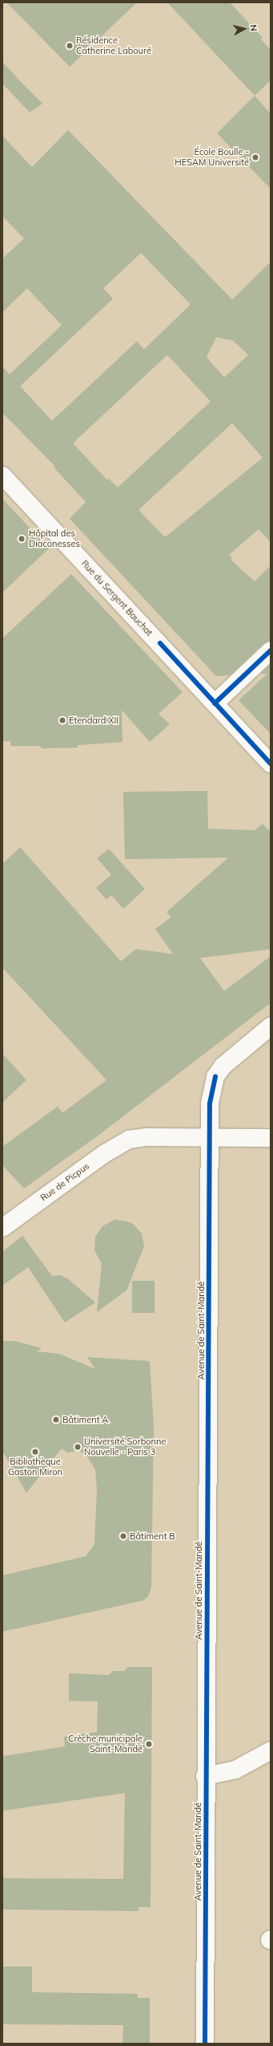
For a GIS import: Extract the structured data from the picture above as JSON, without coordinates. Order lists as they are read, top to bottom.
{
  "streets": {
    "street": ["Rue du Sergent Bauchat", "Rue de Picpus", "Avenue de Saint-Mandé"]
  },
  "crossings": [
    ["Rue de Picpus", "Avenue de Saint-Mandé"]
  ],
  "places": [
    "Résidence Catherine Labouré",
    "École Boulle - HESAM Université",
    "Hôpital des Diaconesses",
    "Etendard XII",
    "Bâtiment A",
    "Université Sorbonne Nouvelle - Paris 3",
    "Bibliothèque Gaston Miron",
    "Bâtiment B",
    "Crèche municipale Saint-Mandé"
  ],
  "north": "right"
}
